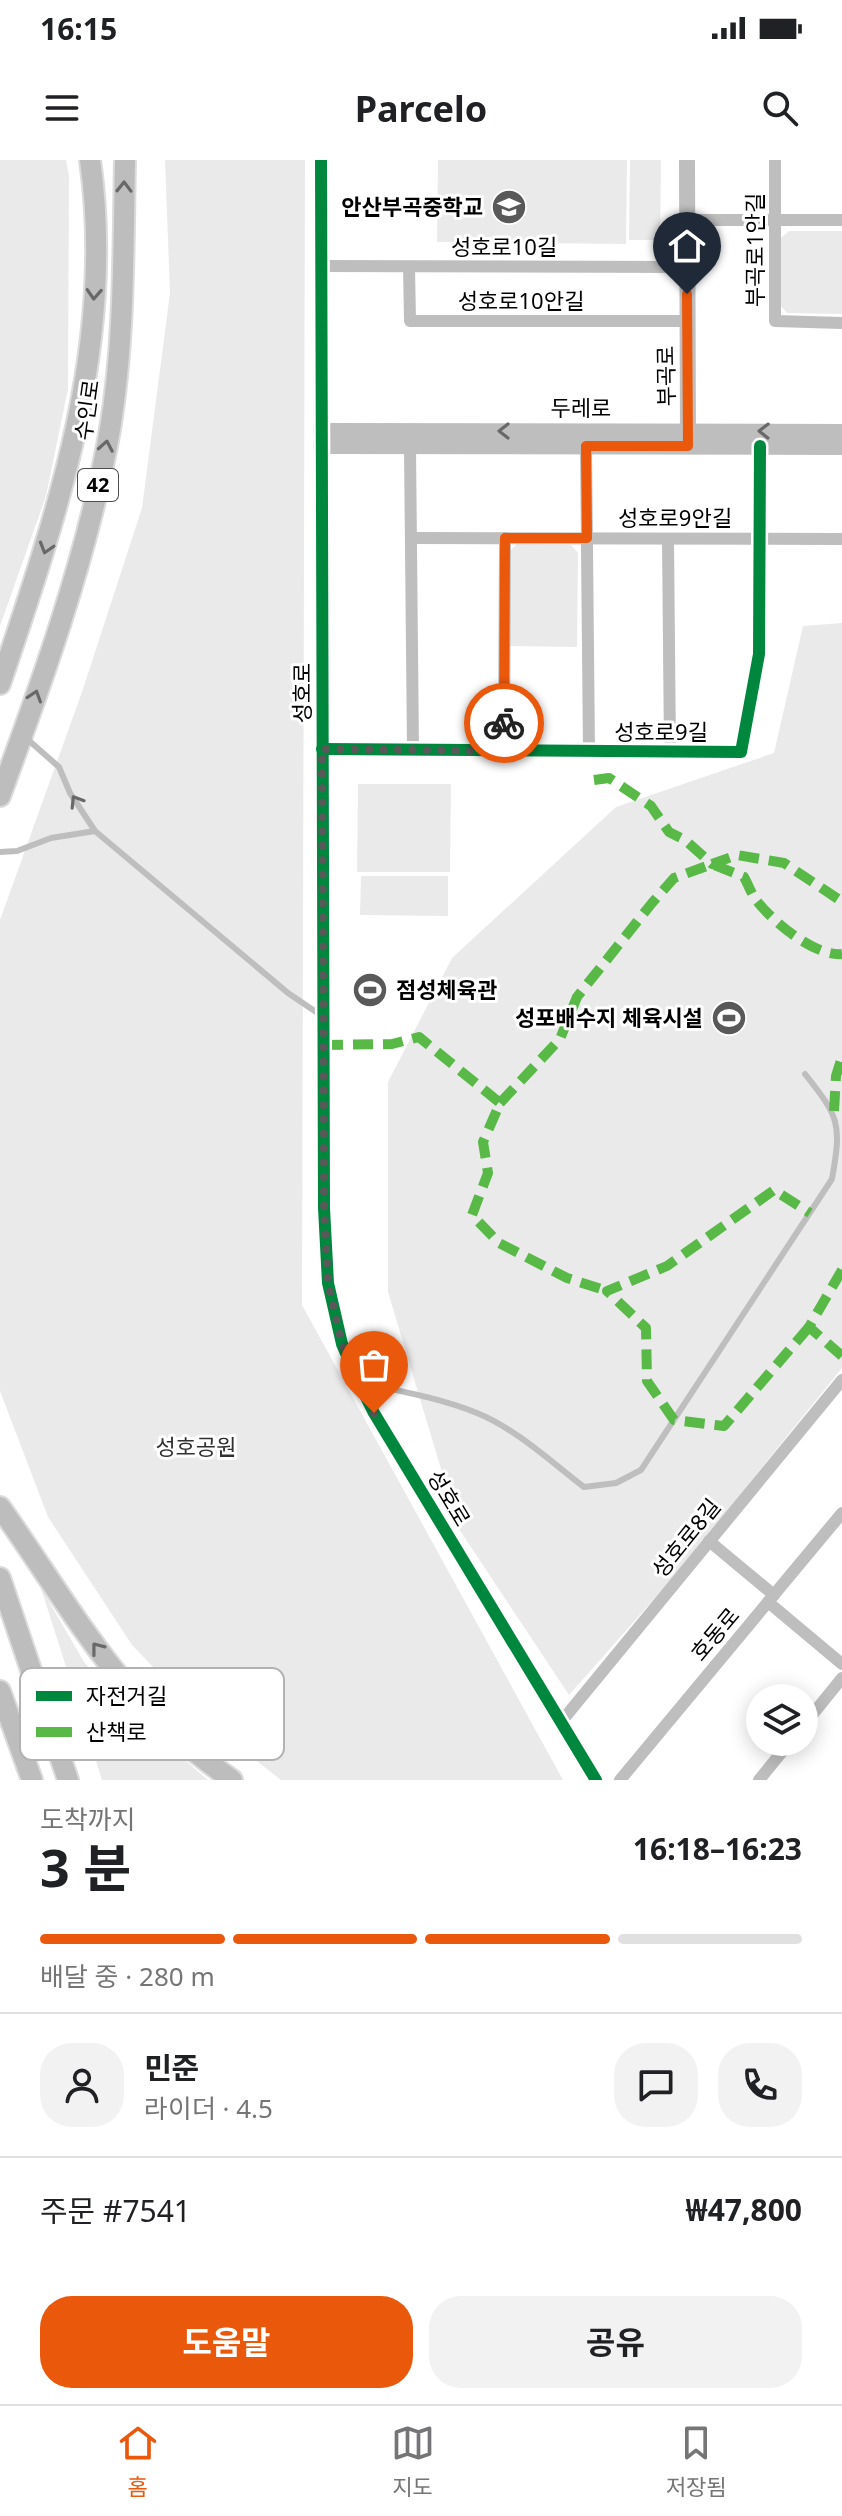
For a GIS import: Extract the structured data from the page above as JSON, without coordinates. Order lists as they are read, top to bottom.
{
  "streets": {
    "highway": ["수인로", "42"],
    "street": [
      "성호로10길",
      "부곡로1안길",
      "성호로10안길",
      "부곡로",
      "두레로",
      "성호로9안길",
      "성호로",
      "성호로9길",
      "성호로8길",
      "호동로"
    ]
  },
  "crossings": [
    ["성호로10길", "성호로10안길"],
    ["성호로10길", "부곡로"],
    ["성호로10길", "성호로"],
    ["성호로10안길", "부곡로"],
    ["부곡로", "두레로"],
    ["두레로", "성호로"],
    ["두레로", "성호로9길"],
    ["성호로9안길", "성호로9길"],
    ["성호로", "성호로9길"],
    ["성호로", "성호로8길"]
  ],
  "parks": ["성호공원"],
  "places": {
    "school or university": ["안산부곡중학교"],
    "sports": ["점성체육관", "성포배수지 체육시설"]
  },
  "legend": ["자전거길", "산책로"],
  "page": {
    "status": "16:15",
    "header": "Parcelo",
    "heading": ["3 분", "도착까지", "16:18–16:23"],
    "panel": [
      "민준",
      "라이더 · 4.5",
      "주문 #7541",
      "₩47,800"
    ],
    "bar": "배달 중 · 280 m",
    "buttons": ["도움말", "공유"],
    "tabs": ["홈", "지도", "저장됨"]
  }
}
